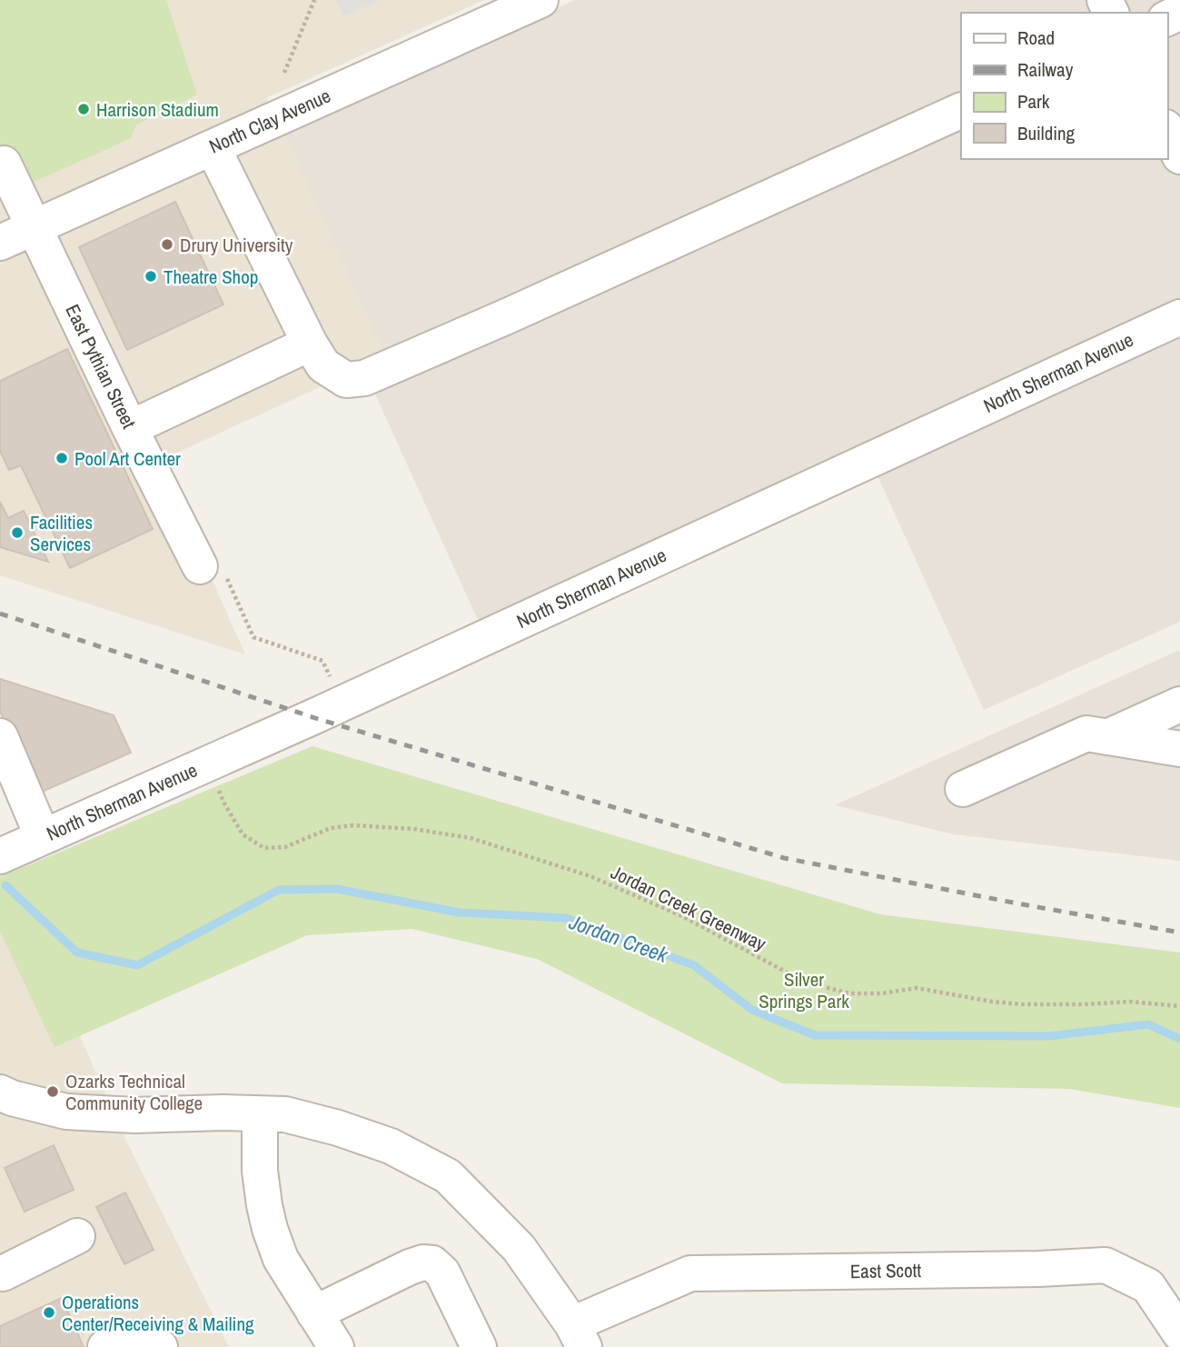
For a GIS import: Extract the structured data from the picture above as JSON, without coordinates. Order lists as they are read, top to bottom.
{
  "streets": {
    "street": [
      "North Clay Avenue",
      "East Pythian Street",
      "North Sherman Avenue",
      "East Scott"
    ],
    "path": ["Jordan Creek Greenway"]
  },
  "crossings": [
    ["North Clay Avenue", "East Pythian Street"]
  ],
  "water": ["Jordan Creek"],
  "parks": ["Silver Springs Park"],
  "places": [
    "Harrison Stadium",
    "Drury University",
    "Theatre Shop",
    "Pool Art Center",
    "Facilities Services",
    "Ozarks Technical Community College",
    "Operations Center/Receiving & Mailing"
  ],
  "legend": [
    "Road",
    "Railway",
    "Park",
    "Building"
  ]
}
